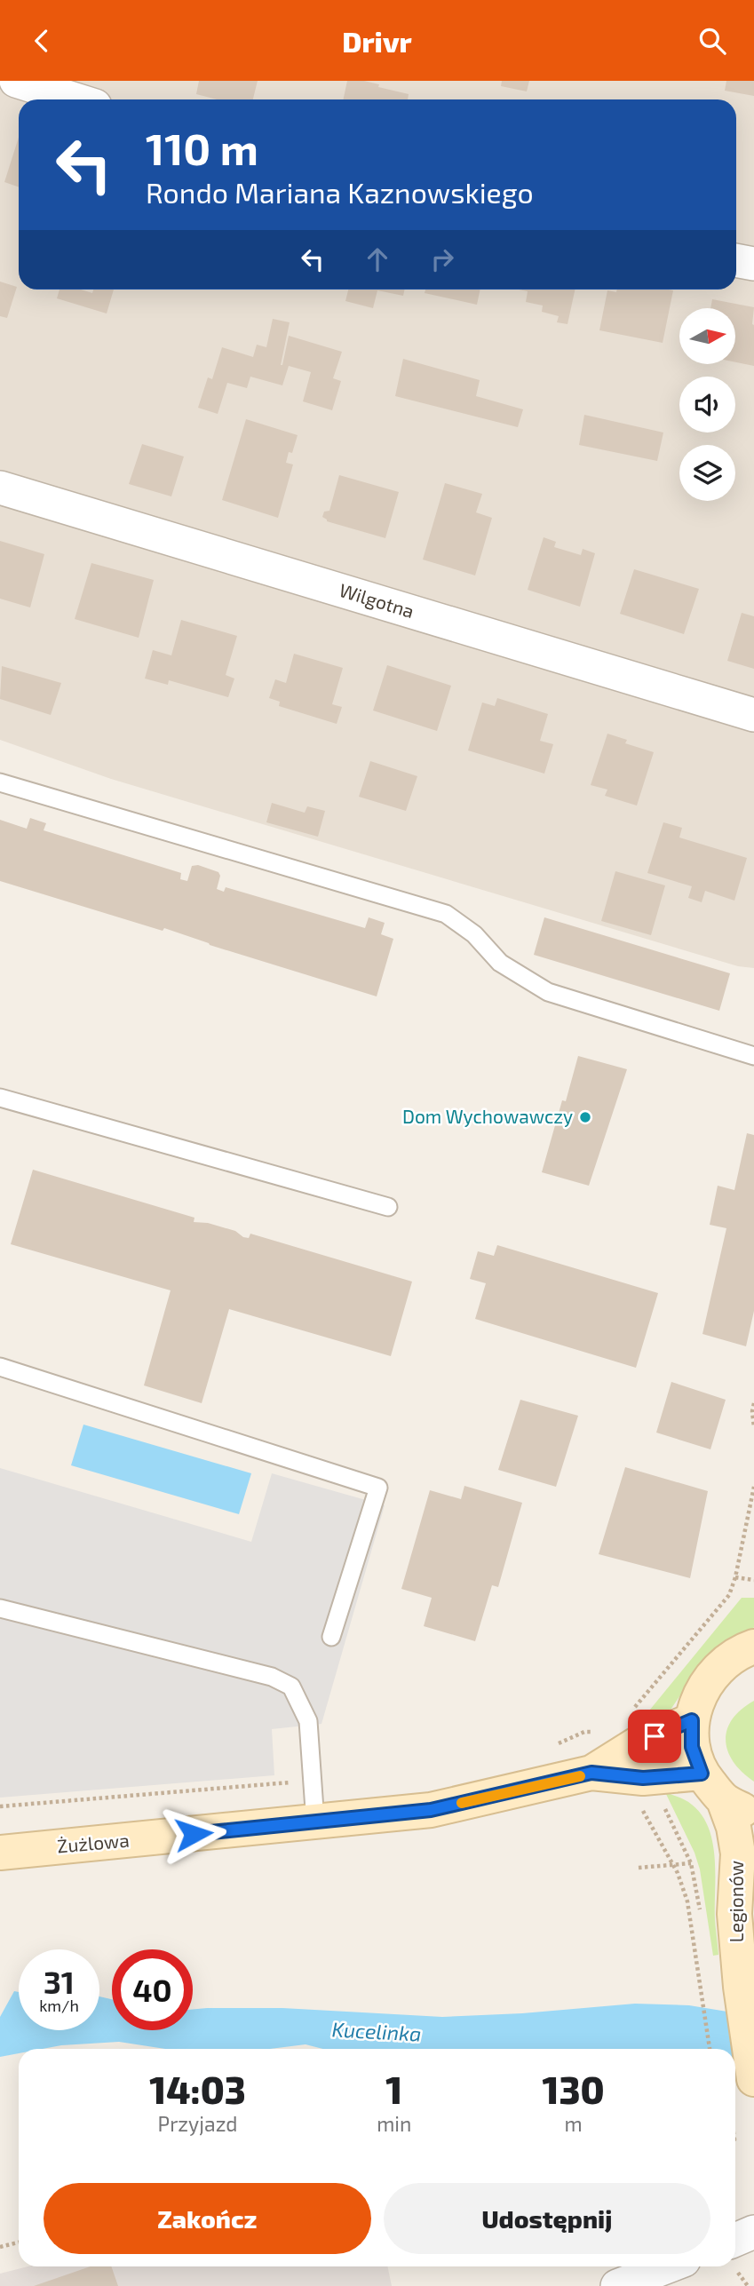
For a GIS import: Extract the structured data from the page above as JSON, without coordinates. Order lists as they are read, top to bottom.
{
  "streets": {
    "street": ["Wilgotna", "Żużlowa", "Legionów"]
  },
  "water": ["Kucelinka"],
  "places": ["Dom Wychowawczy"],
  "north": "right",
  "page": {
    "header": "Drivr",
    "turn": ["110 m", "Rondo Mariana Kaznowskiego"],
    "speed": "31 km/h",
    "limit": "40",
    "eta": [
      "14:03",
      "Przyjazd",
      "1",
      "min",
      "130",
      "m"
    ],
    "buttons": ["Zakończ", "Udostępnij"]
  }
}
